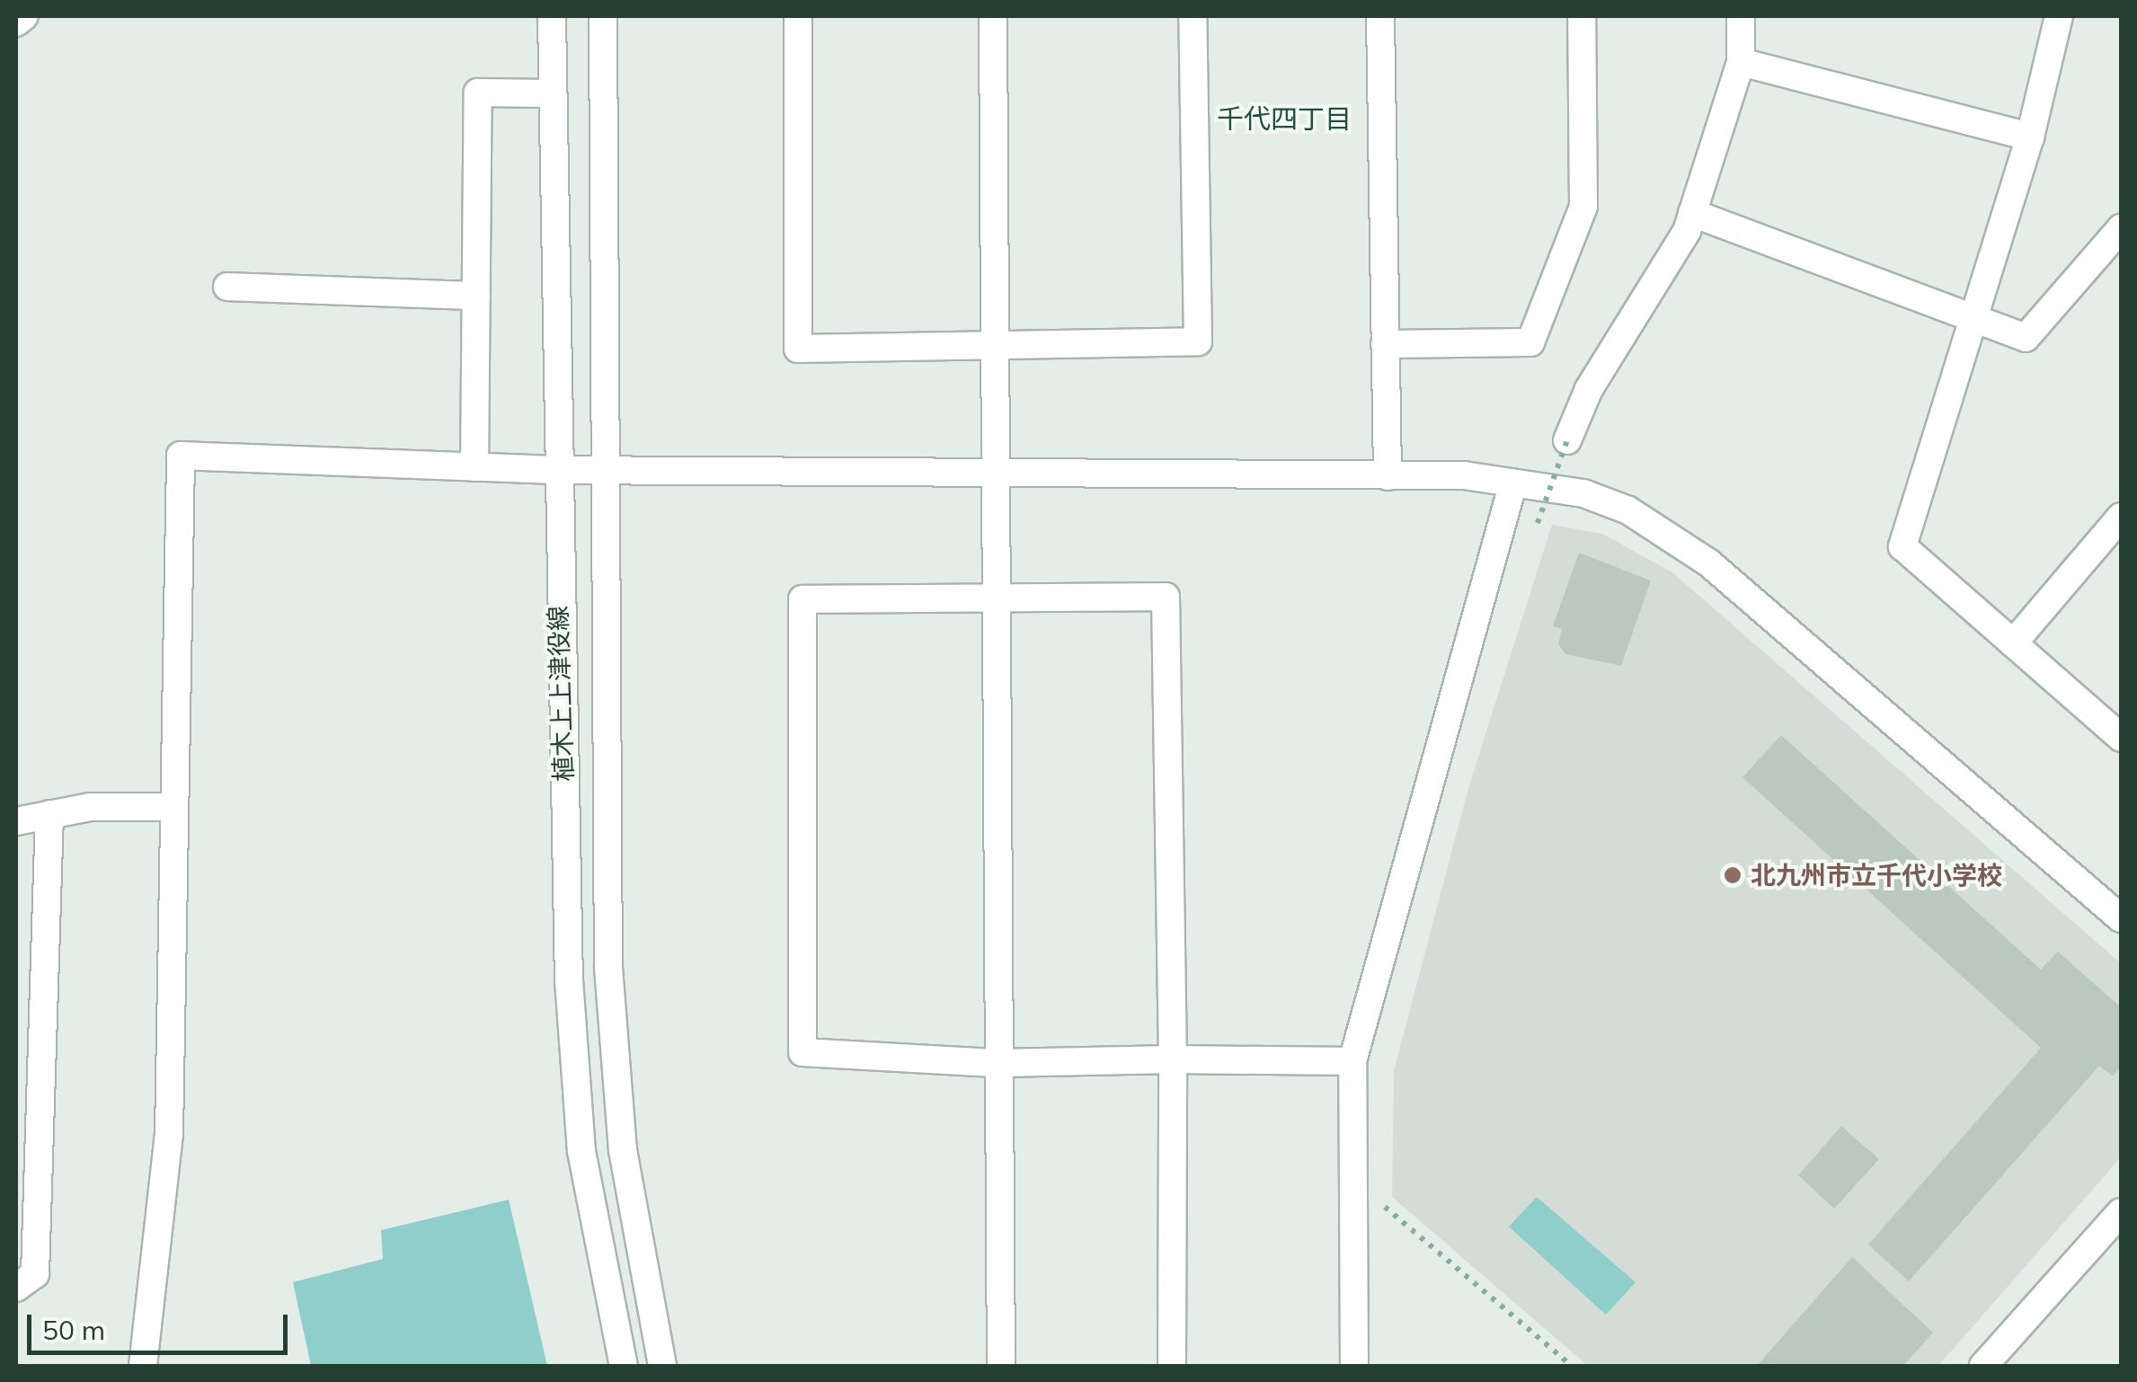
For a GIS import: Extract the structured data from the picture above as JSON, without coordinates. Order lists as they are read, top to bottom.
{
  "streets": {
    "street": ["植木上上津役線"]
  },
  "districts": ["千代四丁目"],
  "places": ["北九州市立千代小学校"],
  "scale_bar": "50 m"
}
